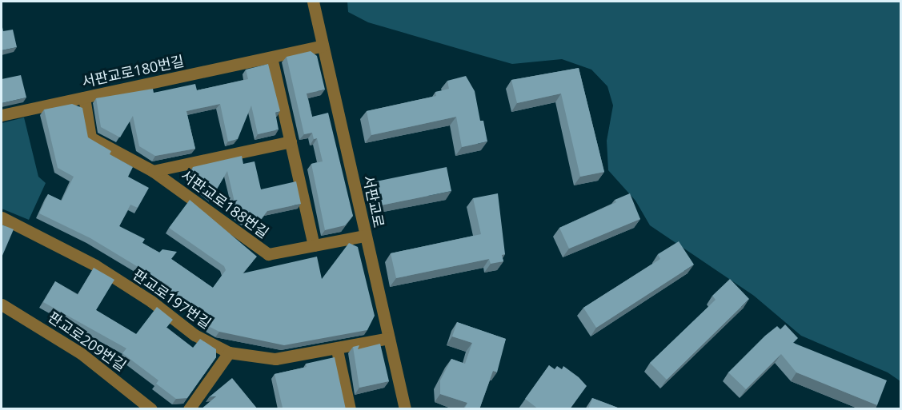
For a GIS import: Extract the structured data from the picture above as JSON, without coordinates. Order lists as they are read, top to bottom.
{
  "streets": {
    "street": [
      "서판교로180번길",
      "서판교로",
      "서판교로188번길",
      "판교로197번길",
      "판교로209번길"
    ]
  },
  "crossings": [
    ["서판교로180번길", "서판교로"],
    ["서판교로180번길", "서판교로188번길"],
    ["서판교로", "서판교로188번길"],
    ["서판교로", "판교로197번길"]
  ]
}
